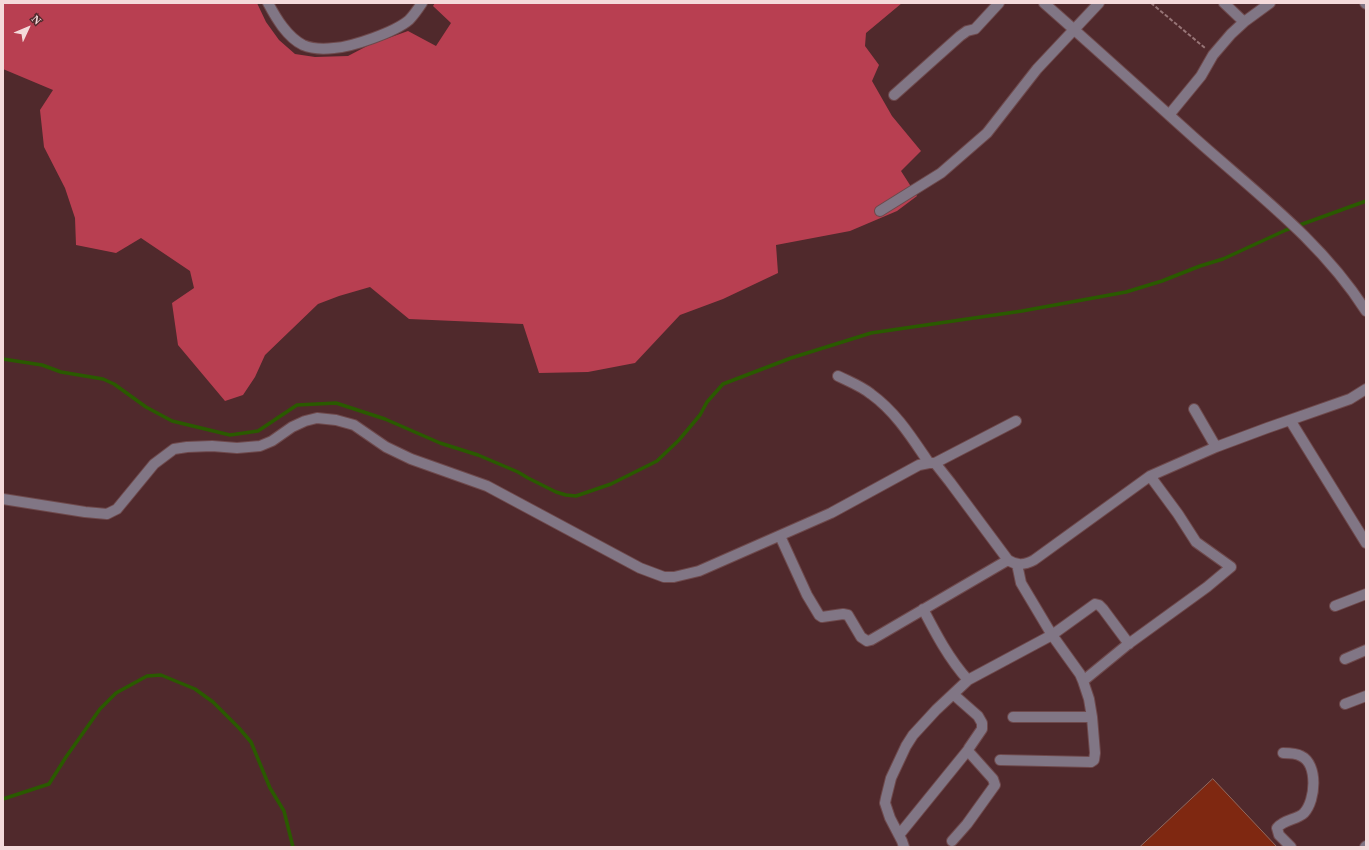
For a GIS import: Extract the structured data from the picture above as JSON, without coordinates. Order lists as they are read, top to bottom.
{
  "north": "top right"
}
